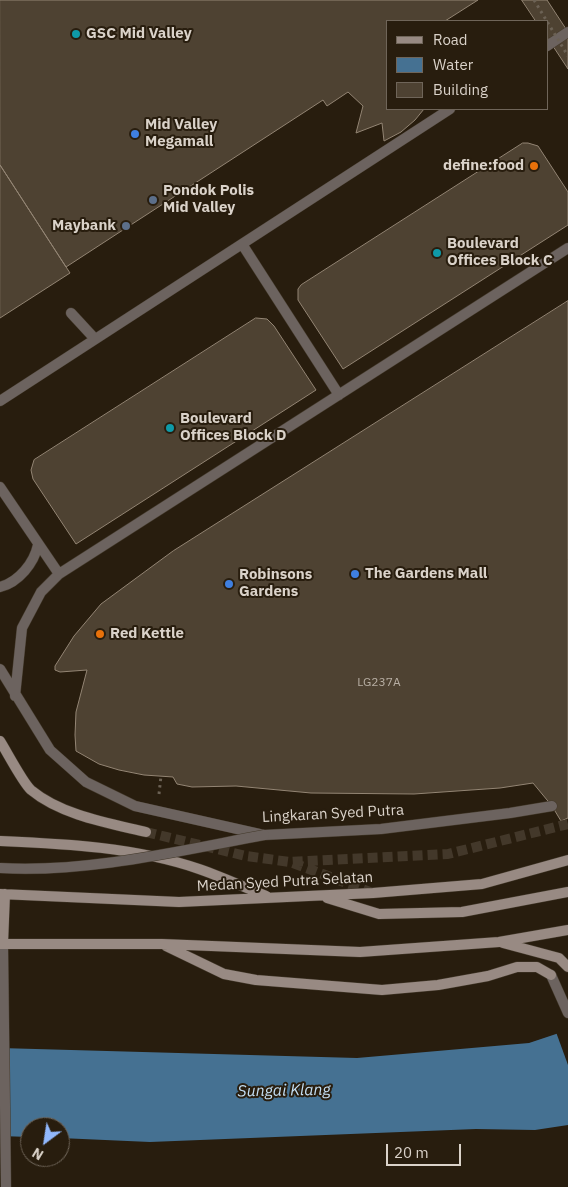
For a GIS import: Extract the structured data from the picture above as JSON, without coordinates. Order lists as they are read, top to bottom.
{
  "streets": {
    "main road": ["Medan Syed Putra Selatan"],
    "street": ["Lingkaran Syed Putra"]
  },
  "water": ["Sungai Klang"],
  "places": [
    "GSC Mid Valley",
    "Mid Valley Megamall",
    "define:food",
    "Pondok Polis Mid Valley",
    "Maybank",
    "Boulevard Offices Block C",
    "Boulevard Offices Block D",
    "The Gardens Mall",
    "Robinsons Gardens",
    "Red Kettle"
  ],
  "house_numbers": ["LG237A"],
  "legend": ["Road", "Water", "Building"],
  "scale_bar": "20 m",
  "north": "bottom left"
}
